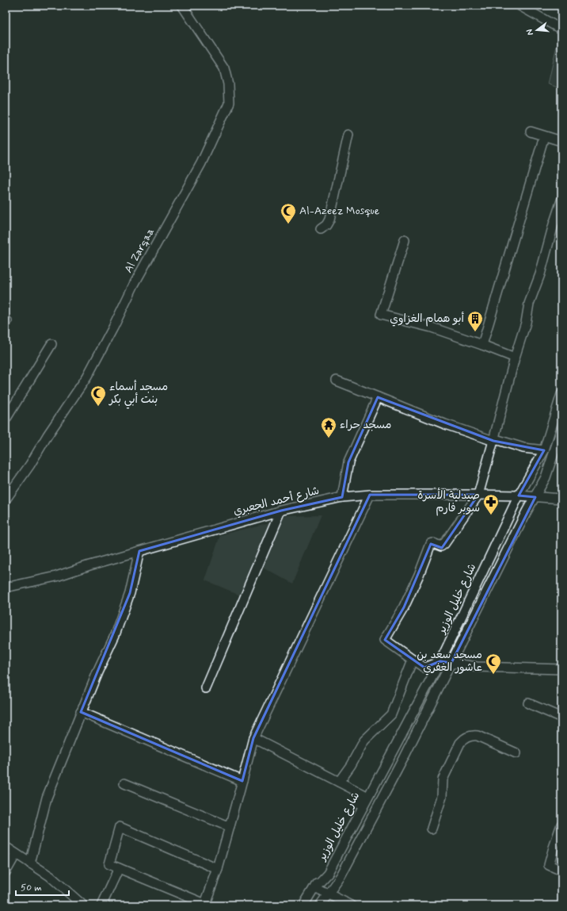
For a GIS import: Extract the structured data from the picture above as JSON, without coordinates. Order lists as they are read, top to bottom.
{
  "streets": {
    "street": ["Al Zarqaa", "شارع أحمد الجعبري", "شارع خليل الوزير"]
  },
  "crossings": [
    ["شارع أحمد الجعبري", "شارع خليل الوزير"]
  ],
  "places": {
    "mosque": ["Al-Azeez Mosque", "مسجد أسماء بنت أبي بكر", "مسجد سعد بن عاشور الغفري"],
    "building": ["أبو همام الغزاوي"],
    "temple": ["مسجد حراء"],
    "pharmacy": ["صيدلية الأسرة سوبر فارم"]
  },
  "scale_bar": "50 m",
  "north": "left"
}
